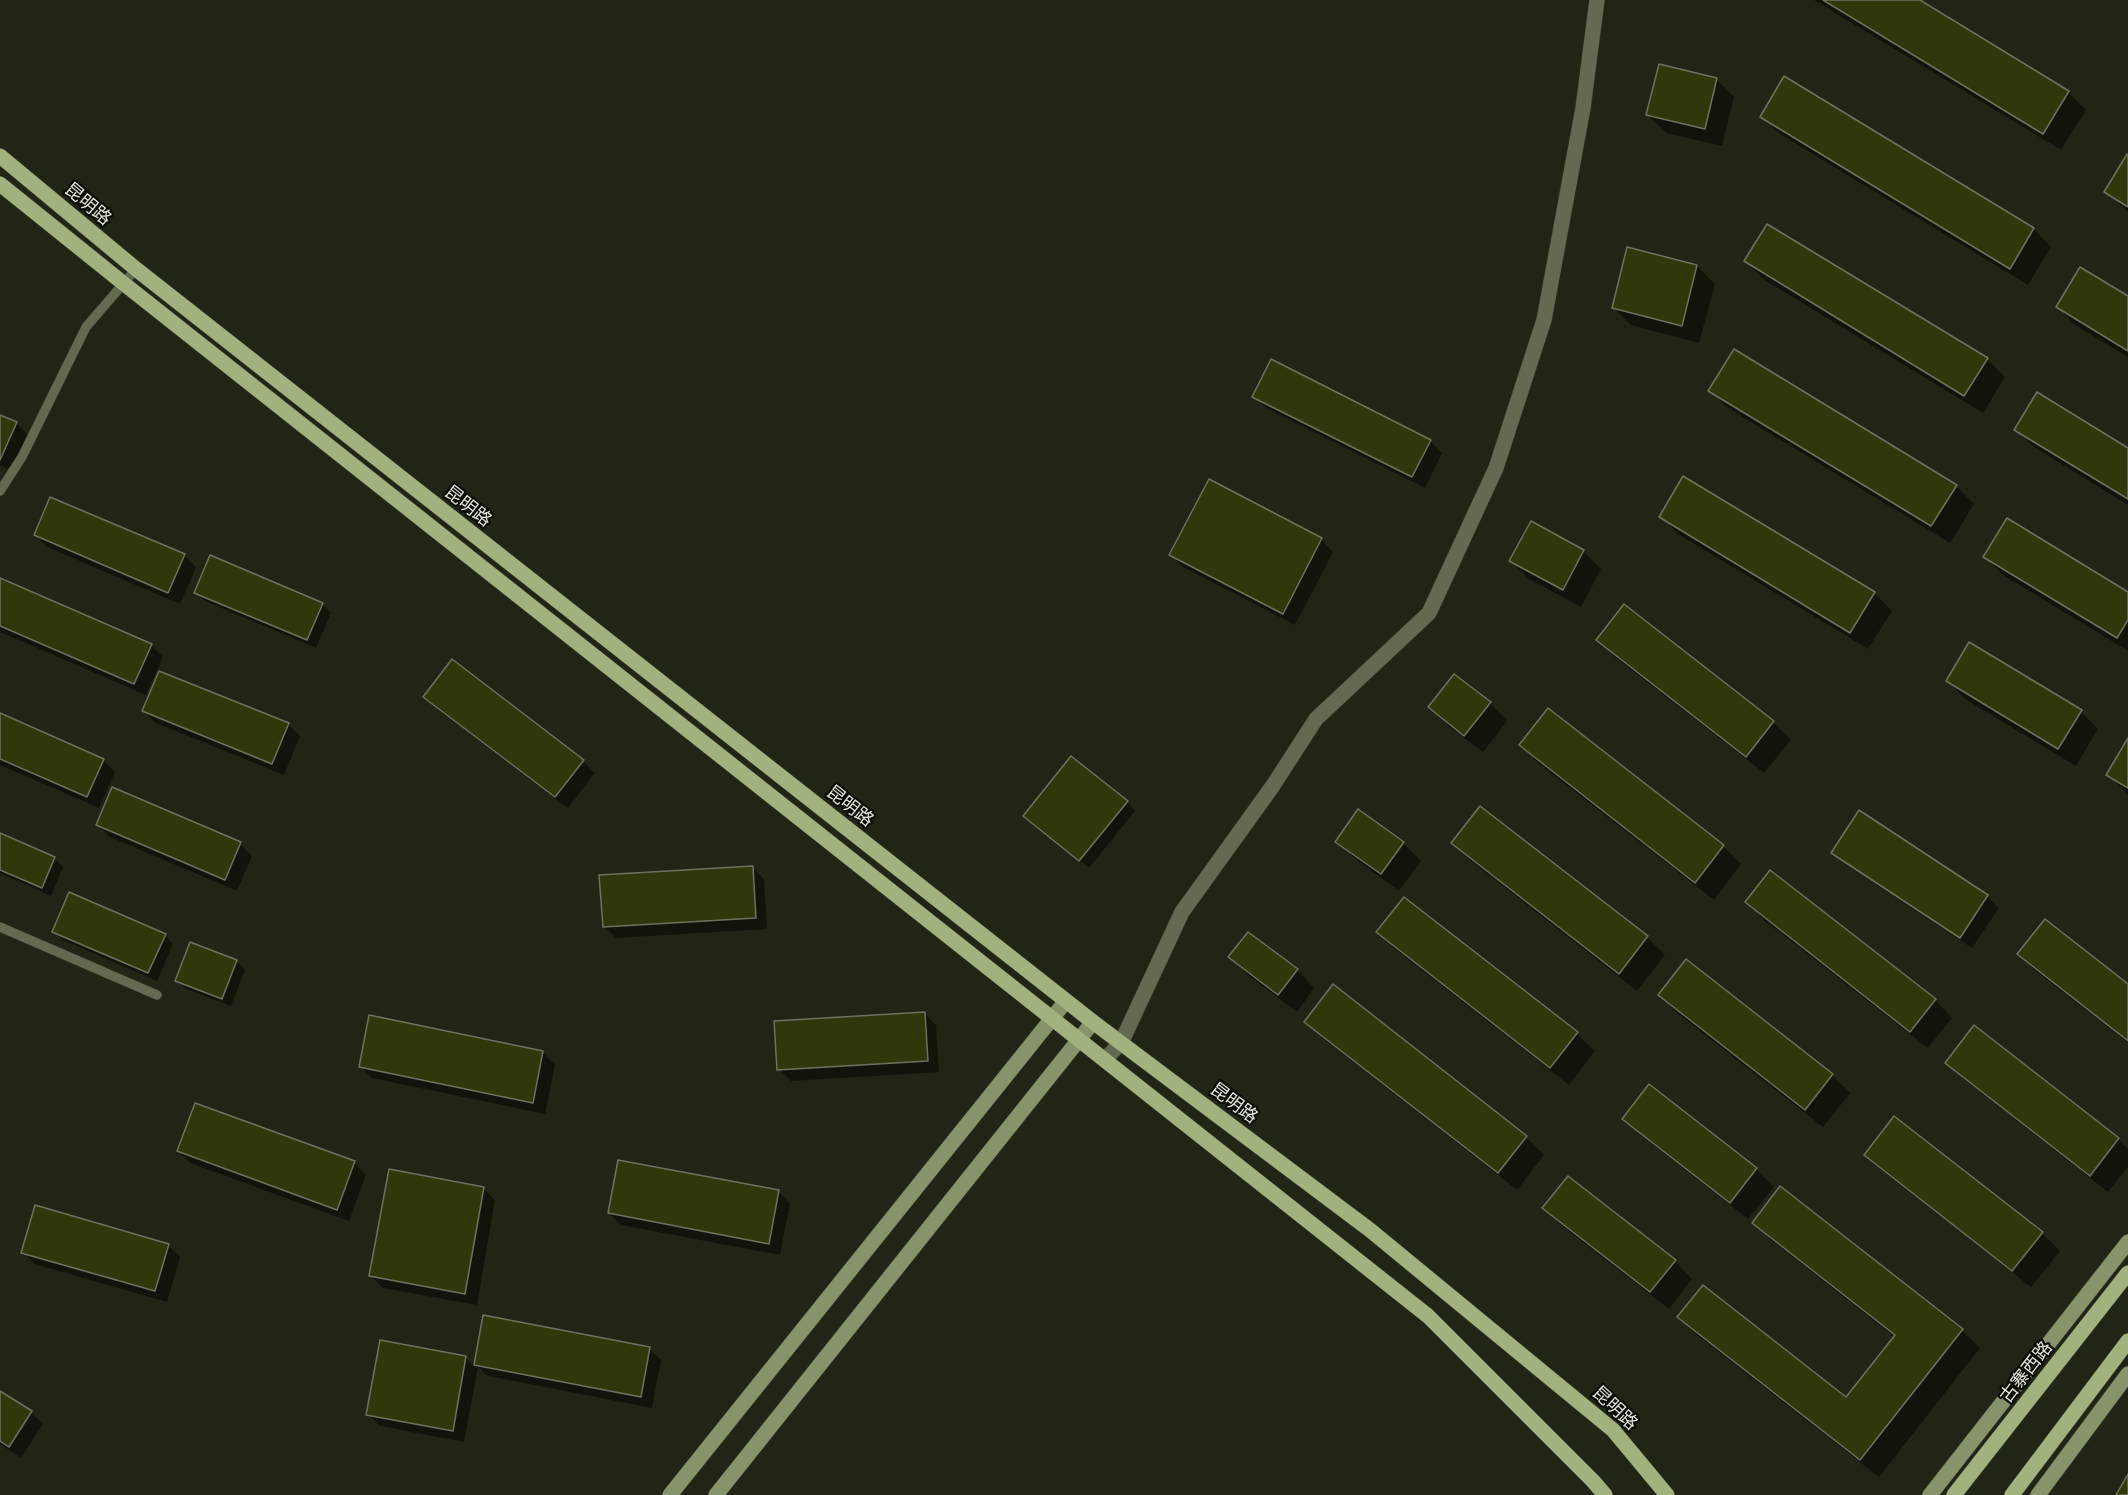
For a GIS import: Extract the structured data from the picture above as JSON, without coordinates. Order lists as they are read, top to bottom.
{
  "streets": {
    "main road": ["昆明路", "古寨西路"]
  }
}
